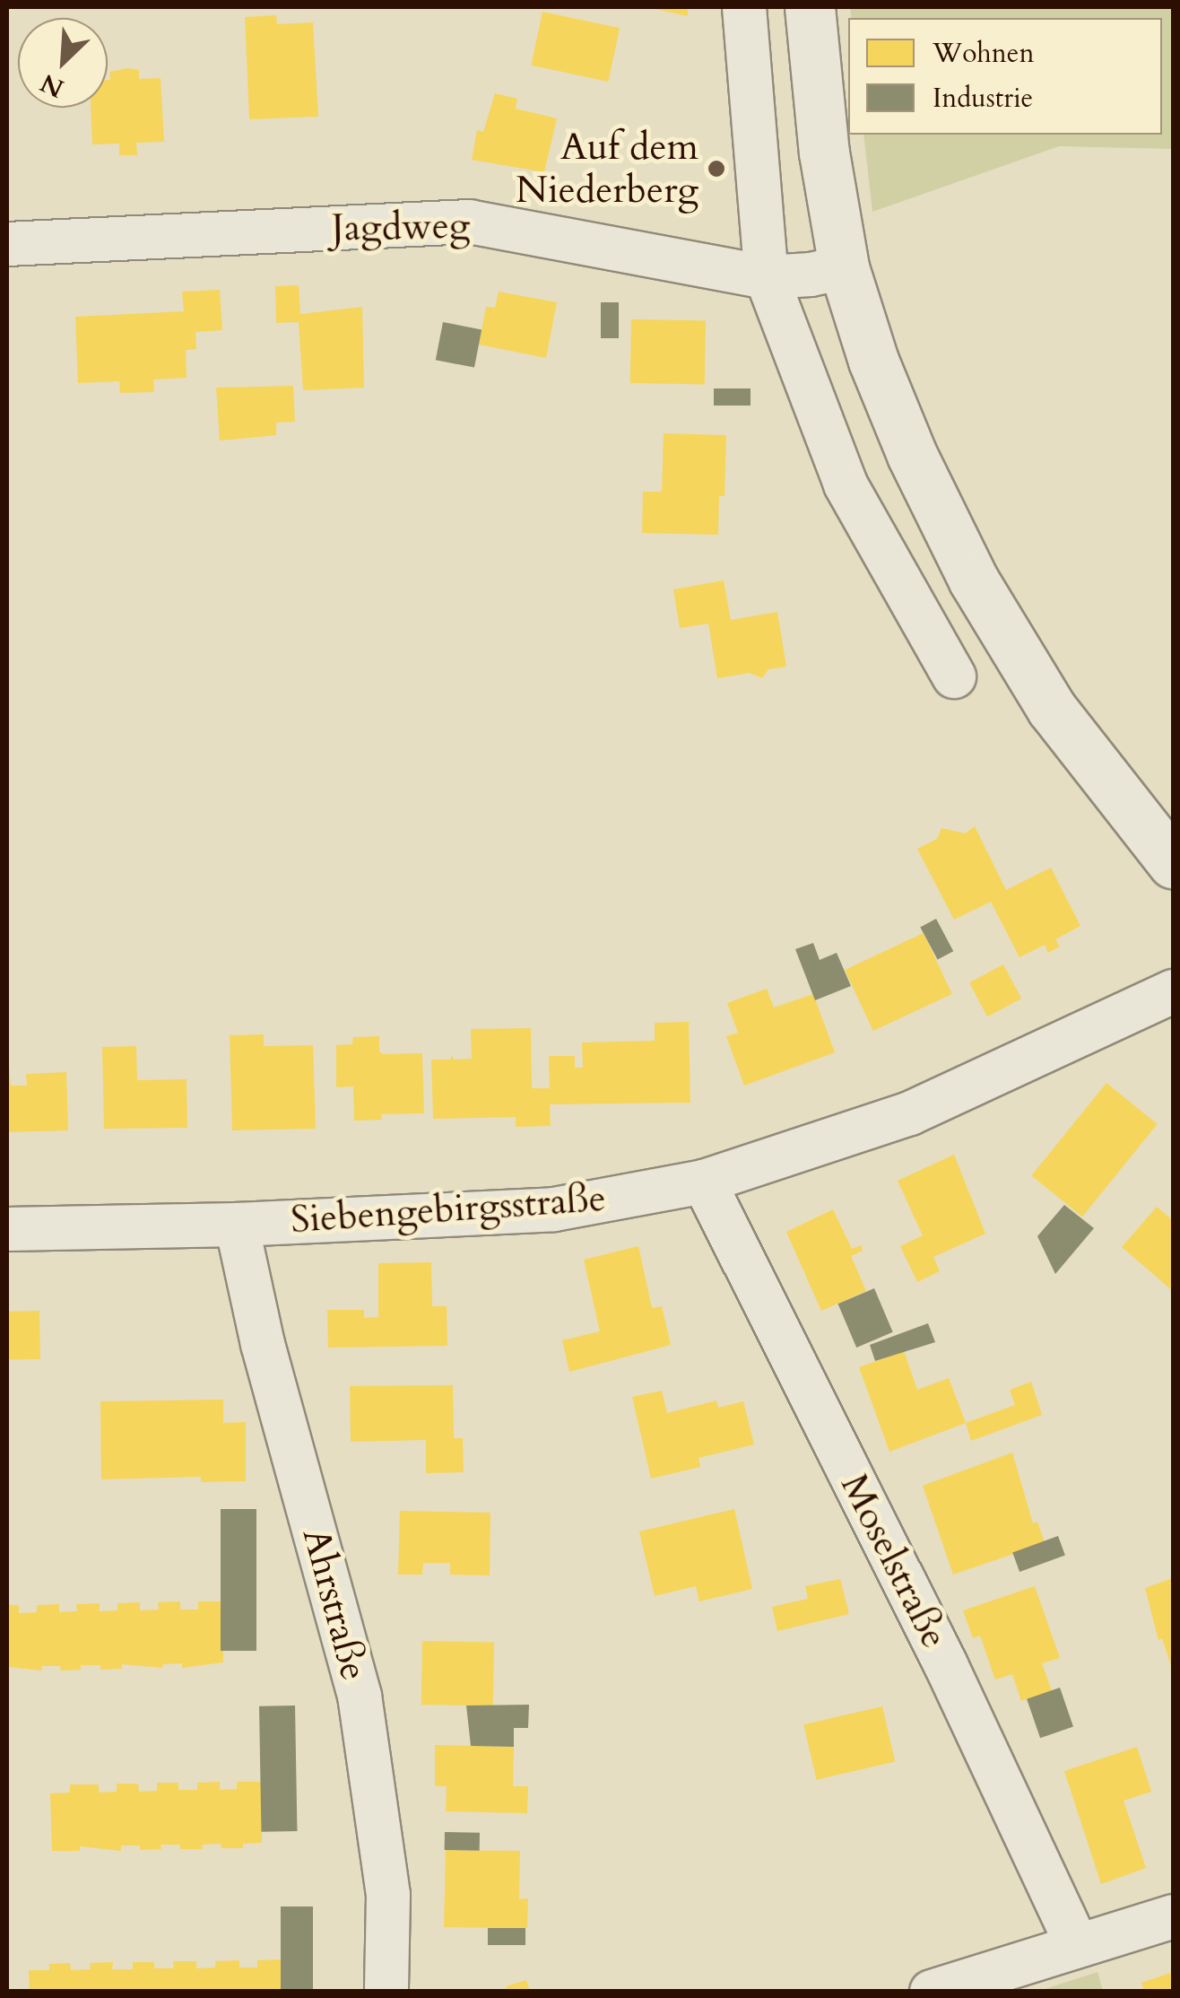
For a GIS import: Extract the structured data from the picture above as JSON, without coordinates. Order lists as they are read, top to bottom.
{
  "streets": {
    "street": [
      "Jagdweg",
      "Siebengebirgsstraße",
      "Moselstraße",
      "Ahrstraße"
    ]
  },
  "crossings": [
    ["Siebengebirgsstraße", "Moselstraße"],
    ["Siebengebirgsstraße", "Ahrstraße"]
  ],
  "places": ["Auf dem Niederberg"],
  "legend": ["Wohnen", "Industrie"],
  "north": "bottom left"
}
